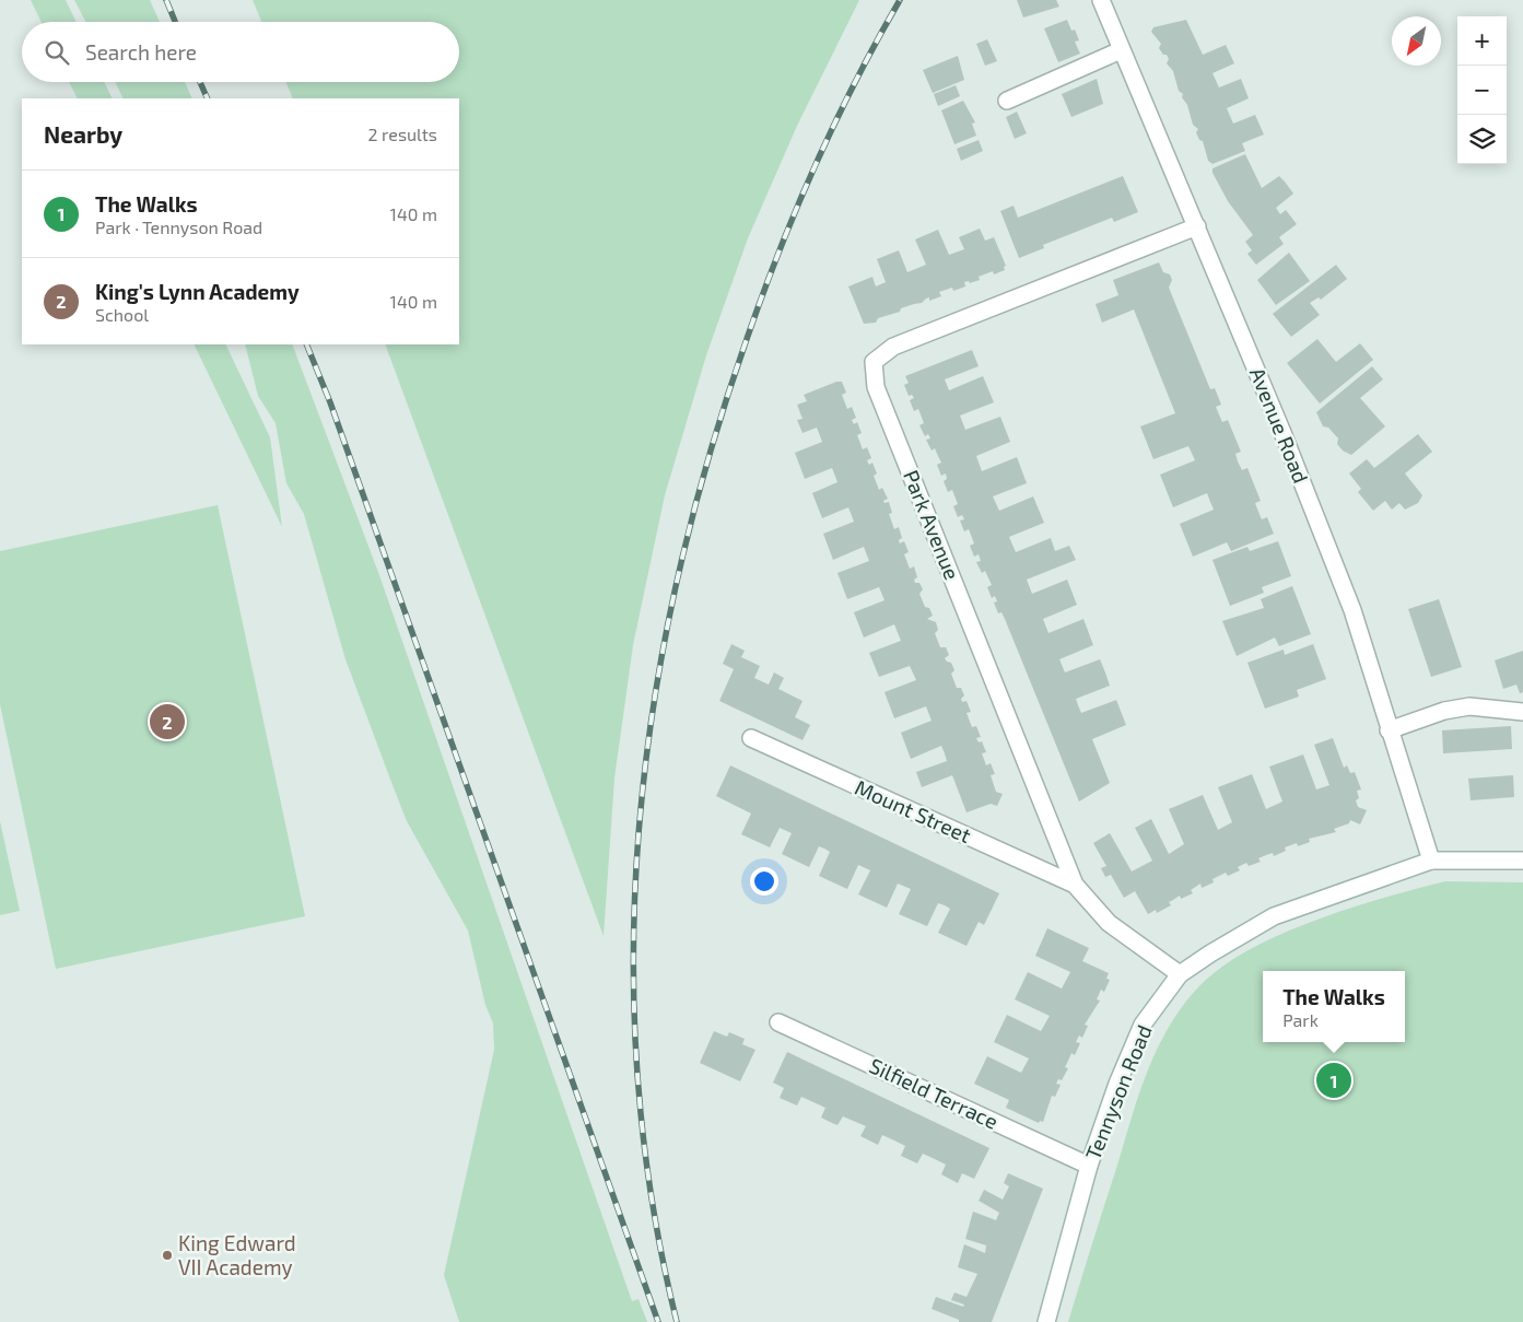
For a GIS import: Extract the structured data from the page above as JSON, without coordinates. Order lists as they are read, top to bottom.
{
  "streets": {
    "street": [
      "Avenue Road",
      "Park Avenue",
      "Mount Street",
      "Tennyson Road",
      "Silfield Terrace"
    ]
  },
  "crossings": [
    ["Avenue Road", "Park Avenue"],
    ["Avenue Road", "Tennyson Road"],
    ["Park Avenue", "Mount Street"],
    ["Park Avenue", "Tennyson Road"],
    ["Tennyson Road", "Silfield Terrace"]
  ],
  "places": ["King Edward VII Academy"],
  "north": "bottom left",
  "page": {
    "map_buttons": ["+", "−"],
    "search": "Search here",
    "heading": ["Nearby", "2 results"],
    "list": [
      {
        "mark": "1",
        "name": "The Walks",
        "note": "Park · Tennyson Road",
        "value": "140 m"
      },
      {
        "mark": "2",
        "name": "King's Lynn Academy",
        "note": "School",
        "value": "140 m"
      }
    ],
    "pins": ["2", "1"],
    "popup": ["The Walks", "Park"]
  }
}
